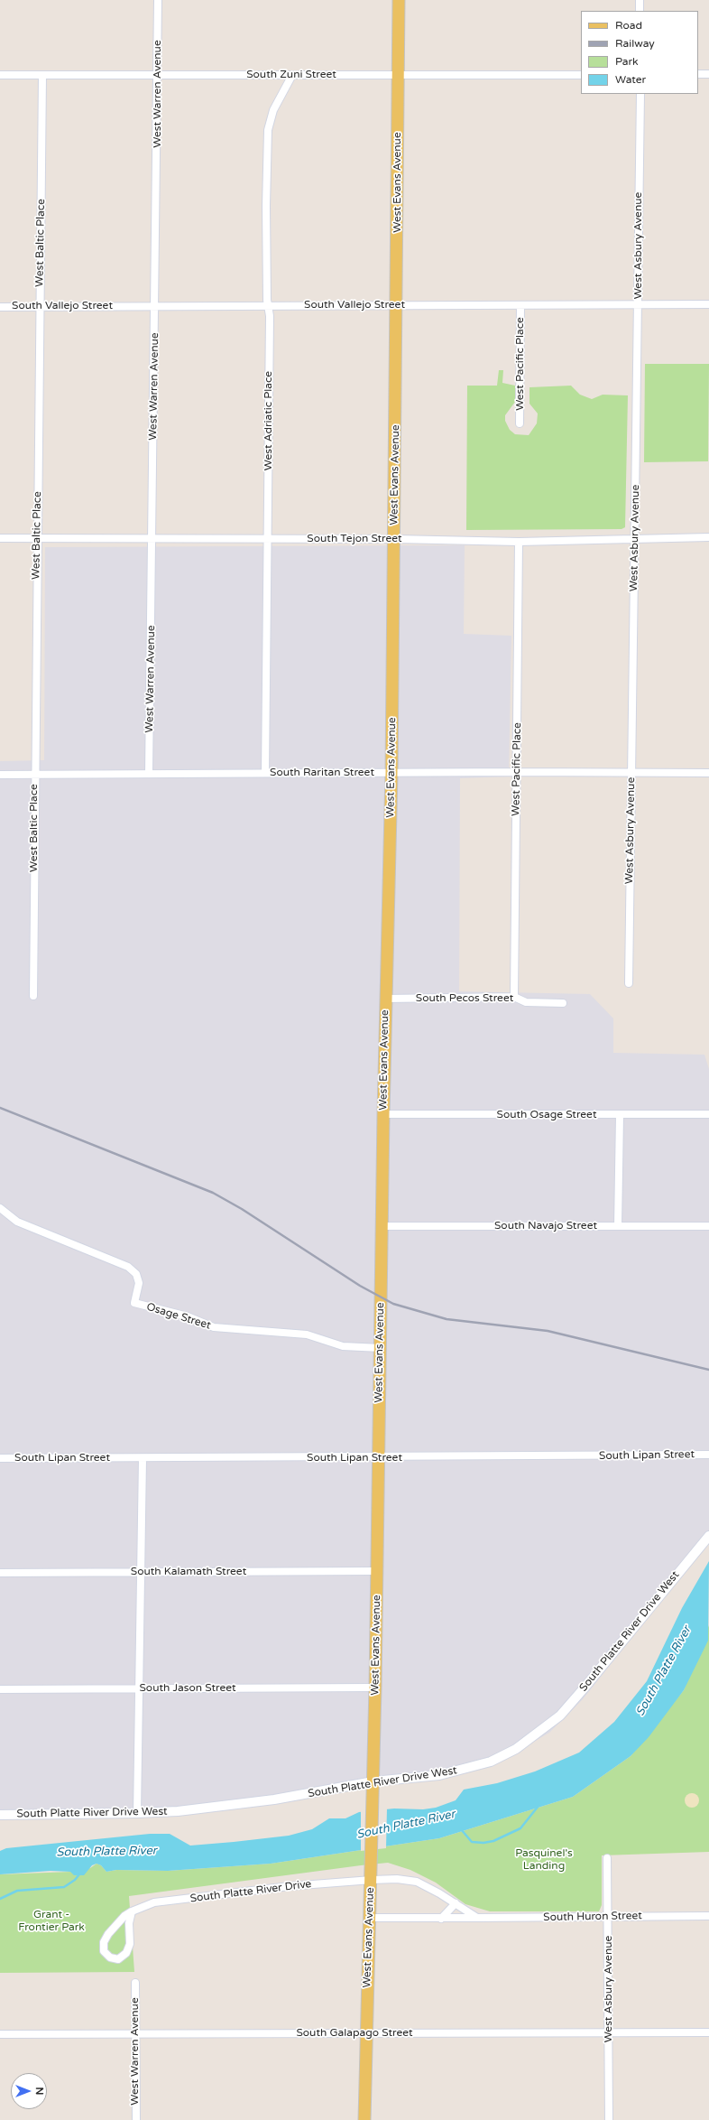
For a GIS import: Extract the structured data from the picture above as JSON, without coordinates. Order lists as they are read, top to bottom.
{
  "streets": {
    "main road": ["West Evans Avenue"],
    "street": [
      "South Zuni Street",
      "West Warren Avenue",
      "West Baltic Place",
      "West Asbury Avenue",
      "South Vallejo Street",
      "West Pacific Place",
      "West Adriatic Place",
      "South Tejon Street",
      "South Raritan Street",
      "South Pecos Street",
      "South Osage Street",
      "South Navajo Street",
      "Osage Street",
      "South Lipan Street",
      "South Kalamath Street",
      "South Platte River Drive West",
      "South Jason Street",
      "South Platte River Drive",
      "South Huron Street",
      "South Galapago Street"
    ]
  },
  "crossings": [
    ["South Zuni Street", "West Warren Avenue"],
    ["South Zuni Street", "West Evans Avenue"],
    ["South Zuni Street", "West Baltic Place"],
    ["South Zuni Street", "West Adriatic Place"],
    ["West Warren Avenue", "South Vallejo Street"],
    ["West Warren Avenue", "South Tejon Street"],
    ["West Warren Avenue", "South Raritan Street"],
    ["West Warren Avenue", "South Galapago Street"],
    ["West Evans Avenue", "South Vallejo Street"],
    ["West Evans Avenue", "South Tejon Street"],
    ["West Evans Avenue", "South Raritan Street"],
    ["West Evans Avenue", "South Pecos Street"],
    ["West Evans Avenue", "South Osage Street"],
    ["West Evans Avenue", "South Navajo Street"],
    ["West Evans Avenue", "Osage Street"],
    ["West Evans Avenue", "South Lipan Street"],
    ["West Evans Avenue", "South Kalamath Street"],
    ["West Evans Avenue", "South Platte River Drive West"],
    ["West Evans Avenue", "South Jason Street"],
    ["West Evans Avenue", "South Platte River Drive"],
    ["West Evans Avenue", "South Huron Street"],
    ["West Evans Avenue", "South Galapago Street"],
    ["West Baltic Place", "South Vallejo Street"],
    ["West Baltic Place", "South Tejon Street"],
    ["West Baltic Place", "South Raritan Street"],
    ["West Asbury Avenue", "South Vallejo Street"],
    ["West Asbury Avenue", "South Tejon Street"],
    ["West Asbury Avenue", "South Raritan Street"],
    ["West Asbury Avenue", "South Huron Street"],
    ["West Asbury Avenue", "South Galapago Street"],
    ["South Vallejo Street", "West Pacific Place"],
    ["South Vallejo Street", "West Adriatic Place"],
    ["West Pacific Place", "South Tejon Street"],
    ["West Pacific Place", "South Raritan Street"],
    ["West Pacific Place", "South Pecos Street"],
    ["West Adriatic Place", "South Tejon Street"],
    ["West Adriatic Place", "South Raritan Street"]
  ],
  "water": ["South Platte River"],
  "parks": ["Pasquinel's Landing", "Grant - Frontier Park"],
  "legend": [
    "Road",
    "Railway",
    "Park",
    "Water"
  ],
  "north": "right"
}
